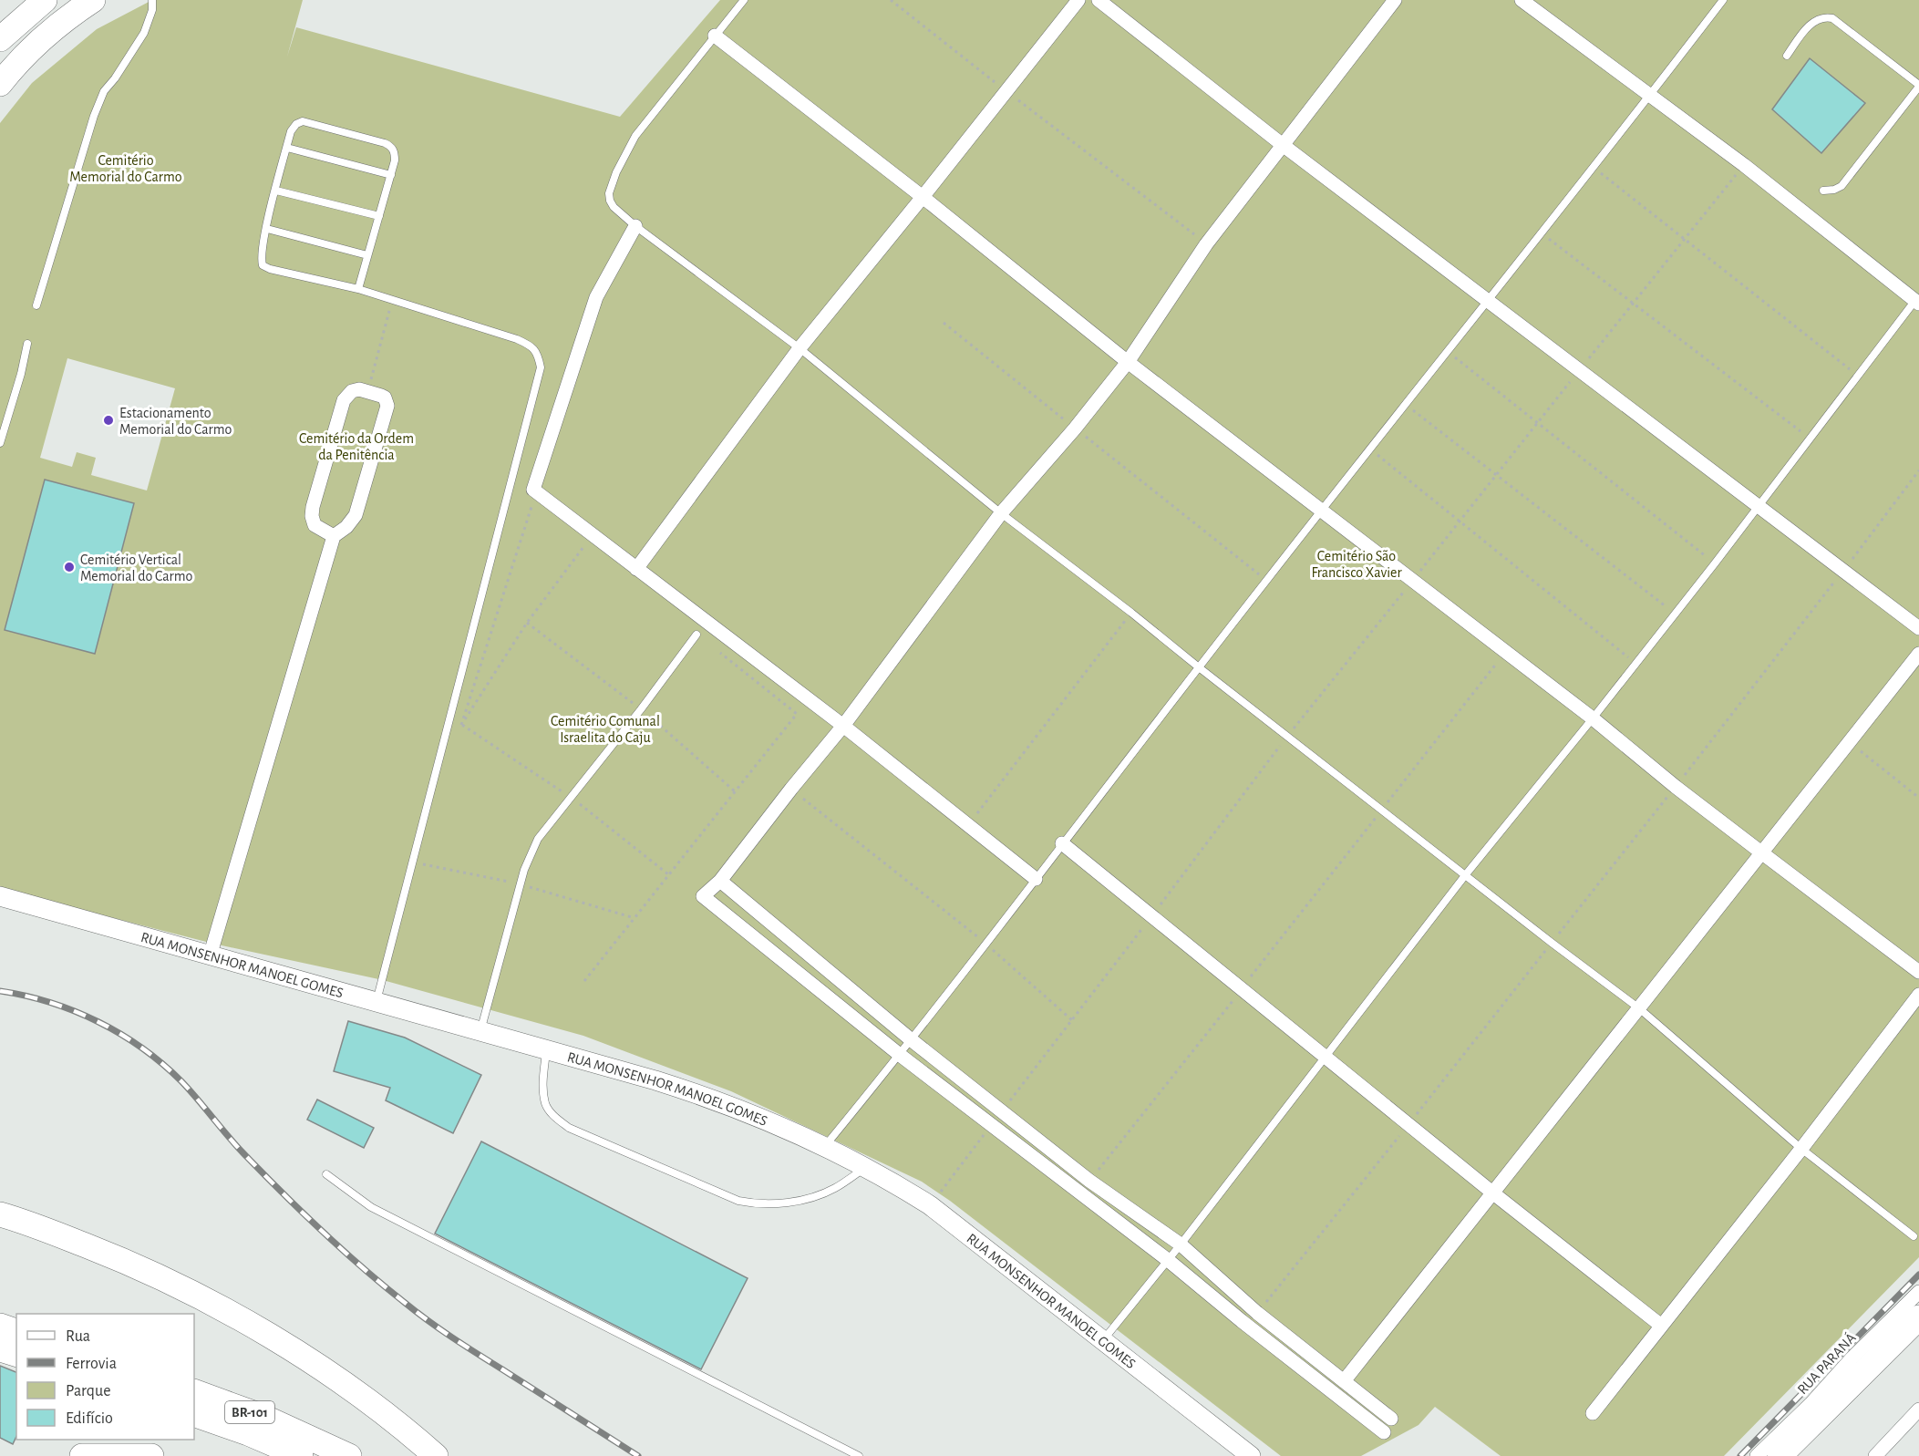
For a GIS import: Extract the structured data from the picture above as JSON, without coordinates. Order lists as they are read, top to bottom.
{
  "streets": {
    "highway": ["BR-101"],
    "street": ["RUA MONSENHOR MANOEL GOMES", "RUA PARANÁ"]
  },
  "parks": [
    "Cemitério Memorial do Carmo",
    "Cemitério da Ordem da Penitência",
    "Cemitério São Francisco Xavier",
    "Cemitério Comunal Israelita do Caju"
  ],
  "places": ["Estacionamento Memorial do Carmo", "Cemitério Vertical Memorial do Carmo"],
  "legend": [
    "Rua",
    "Ferrovia",
    "Parque",
    "Edifício"
  ]
}
